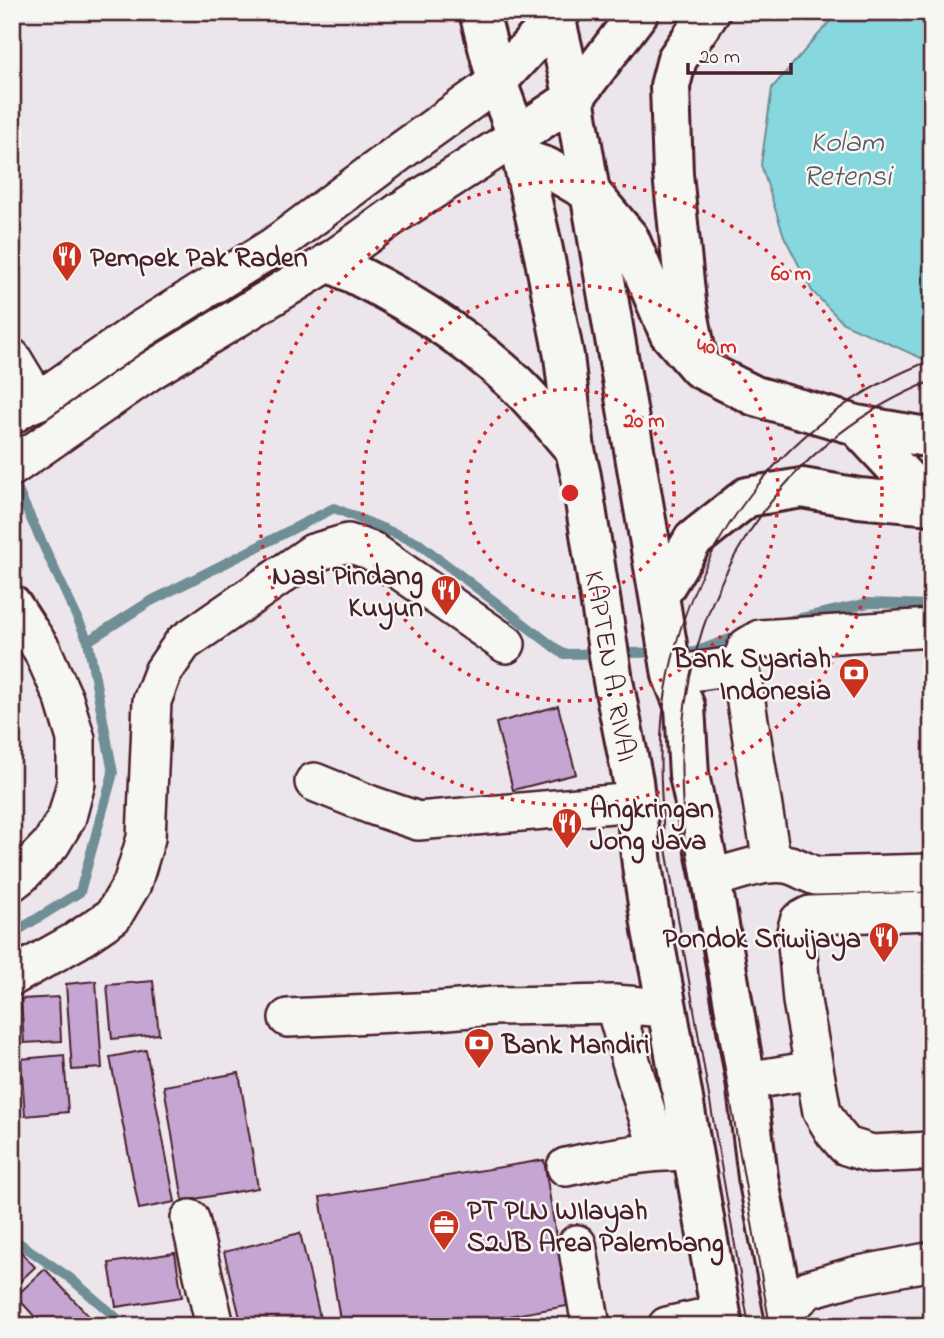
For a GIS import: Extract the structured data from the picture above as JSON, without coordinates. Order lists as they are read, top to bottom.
{
  "streets": {
    "main road": ["KAPTEN A. RIVAI"]
  },
  "water": ["Kolam Retensi"],
  "places": {
    "restaurant": [
      "Pempek Pak Raden",
      "Nasi Pindang Kuyun",
      "Angkringan Jong Java",
      "Pondok Sriwijaya"
    ],
    "bank": ["Bank Syariah Indonesia", "Bank Mandiri"],
    "office": ["PT PLN WIlayah S2JB Area Palembang"]
  },
  "scale_bar": "20 m",
  "rings": ["60 m", "40 m", "20 m"]
}
